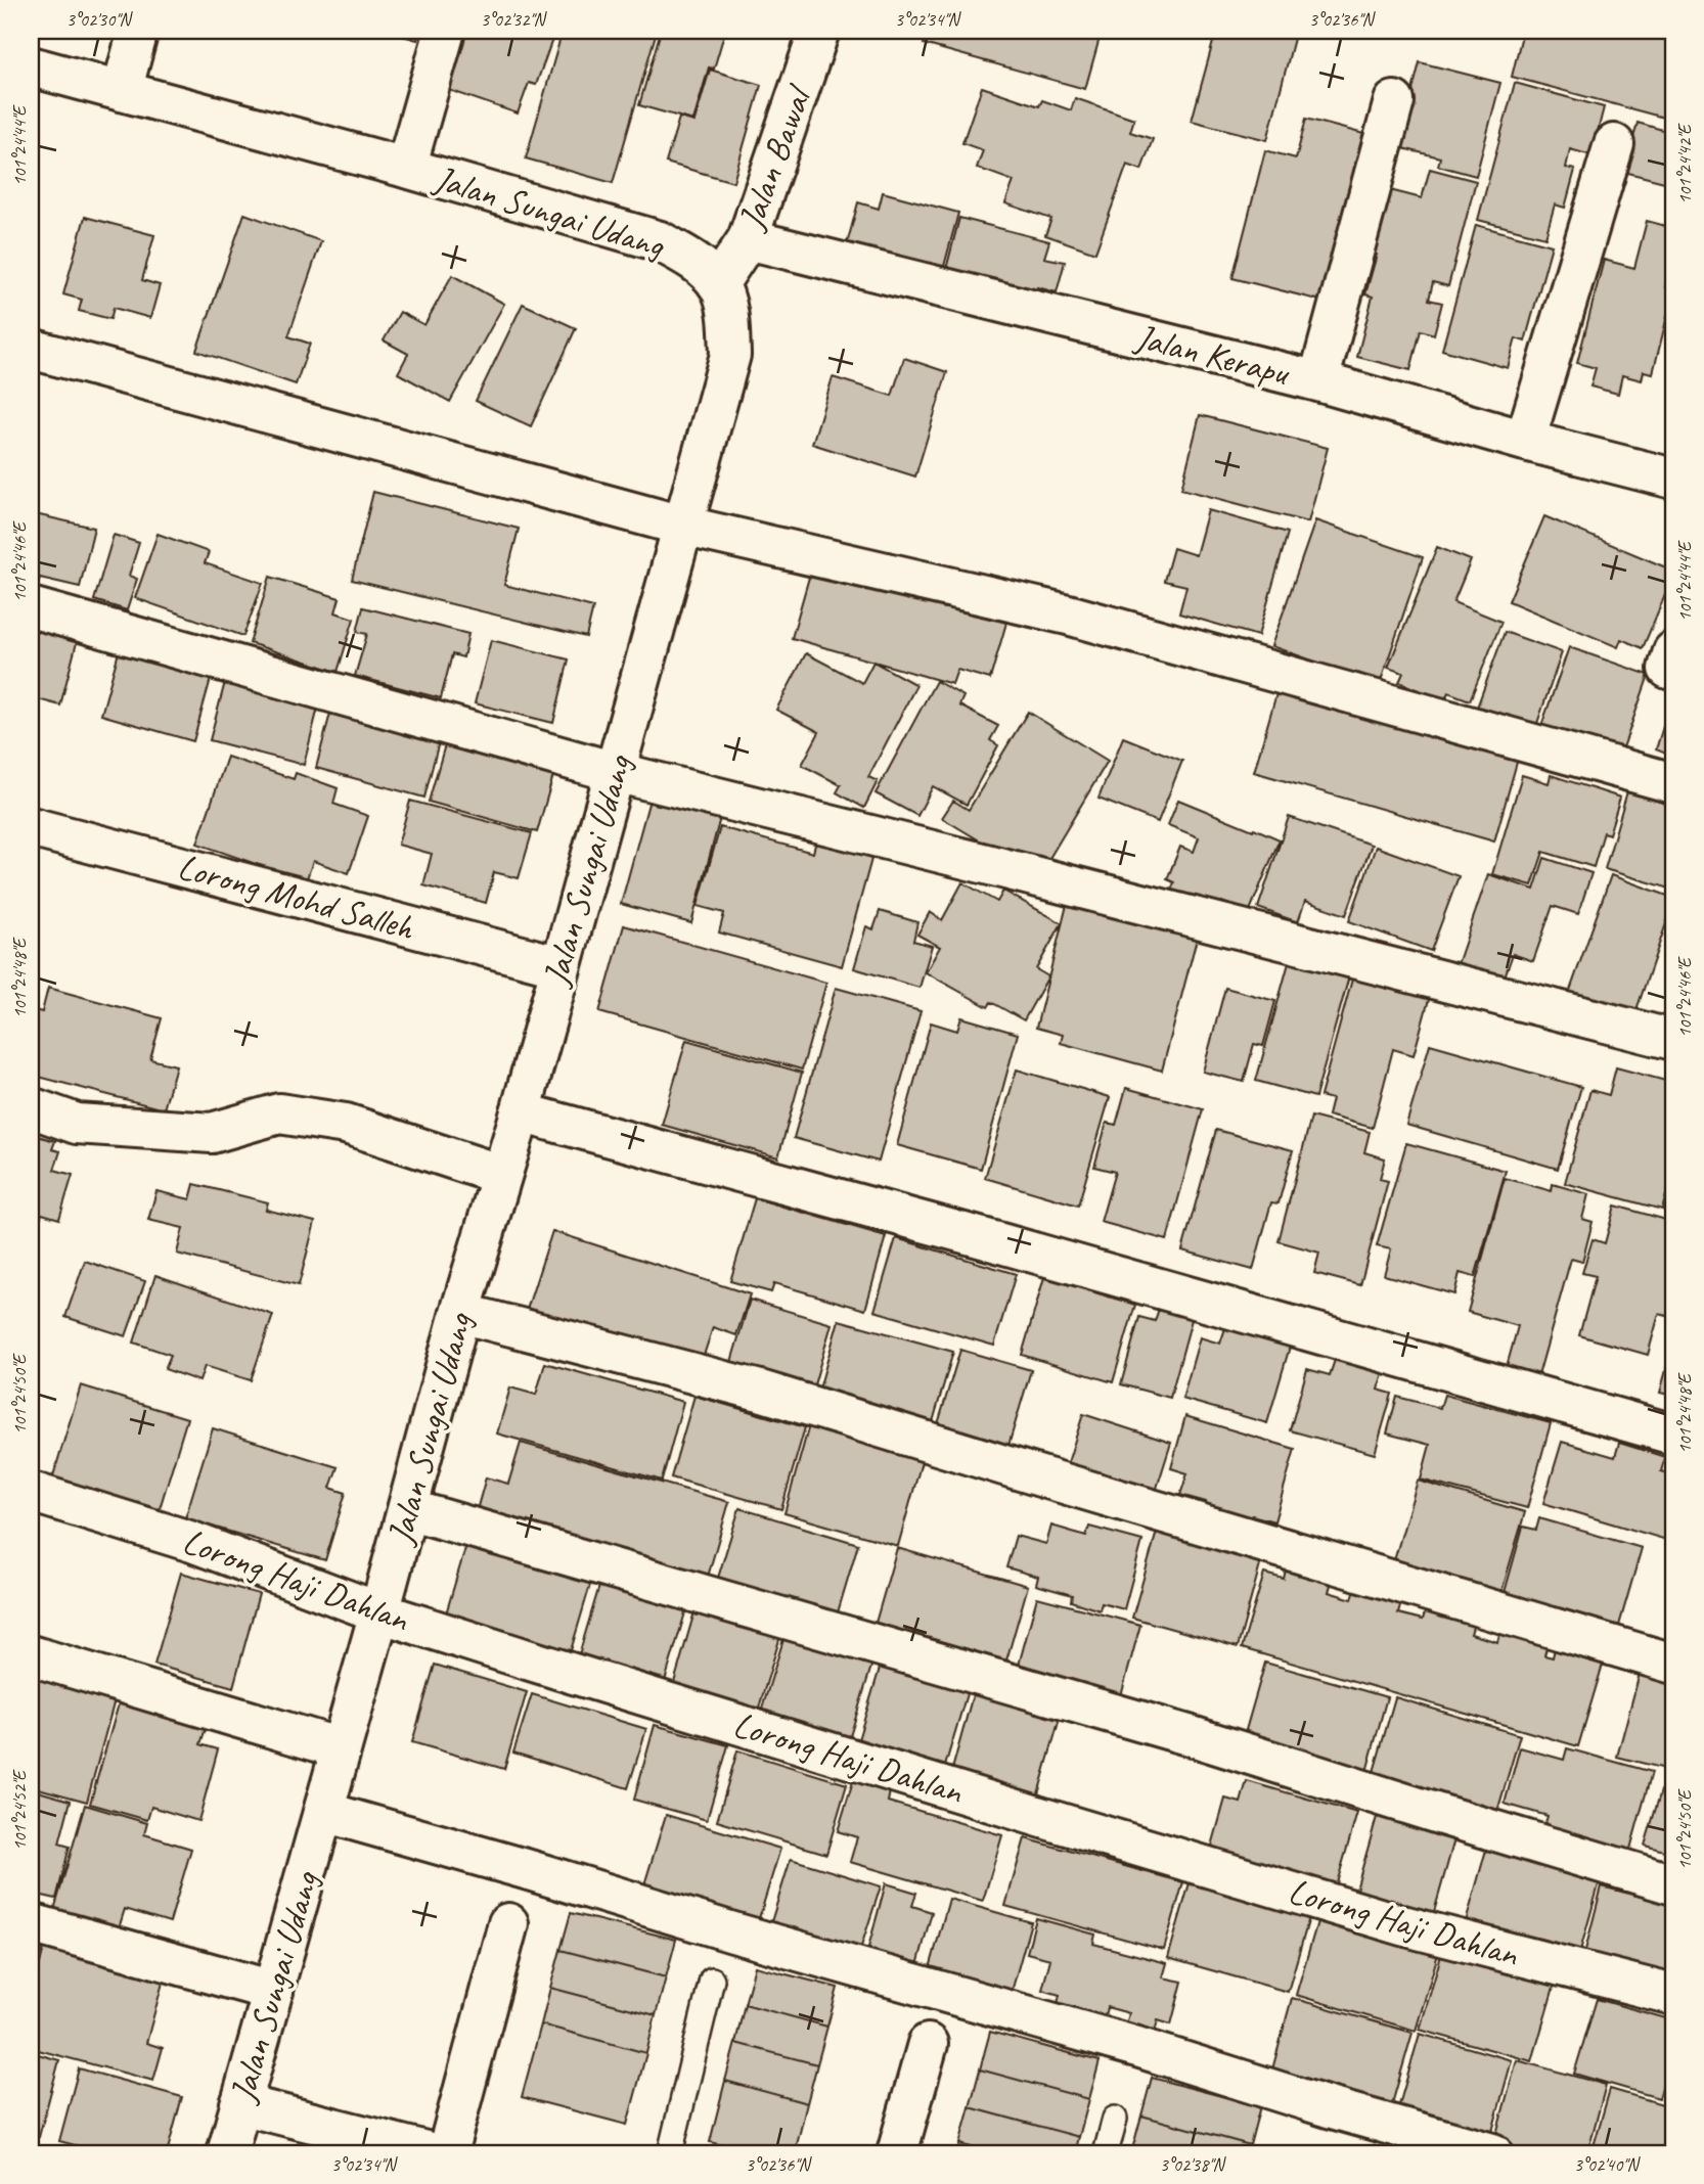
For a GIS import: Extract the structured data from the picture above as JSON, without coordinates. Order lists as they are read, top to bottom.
{
  "streets": {
    "street": [
      "Jalan Bawal",
      "Jalan Sungai Udang",
      "Jalan Kerapu",
      "Lorong Mohd Salleh",
      "Lorong Haji Dahlan"
    ]
  },
  "crossings": [
    ["Jalan Bawal", "Jalan Sungai Udang"],
    ["Jalan Bawal", "Jalan Kerapu"],
    ["Jalan Sungai Udang", "Lorong Mohd Salleh"],
    ["Jalan Sungai Udang", "Lorong Haji Dahlan"]
  ],
  "coordinates": [
    "3°02'30\"N",
    "3°02'32\"N",
    "3°02'34\"N",
    "3°02'36\"N",
    "101°24'44\"E",
    "101°24'42\"E",
    "101°24'46\"E",
    "101°24'48\"E",
    "101°24'50\"E",
    "101°24'52\"E",
    "3°02'38\"N",
    "3°02'40\"N"
  ]
}
